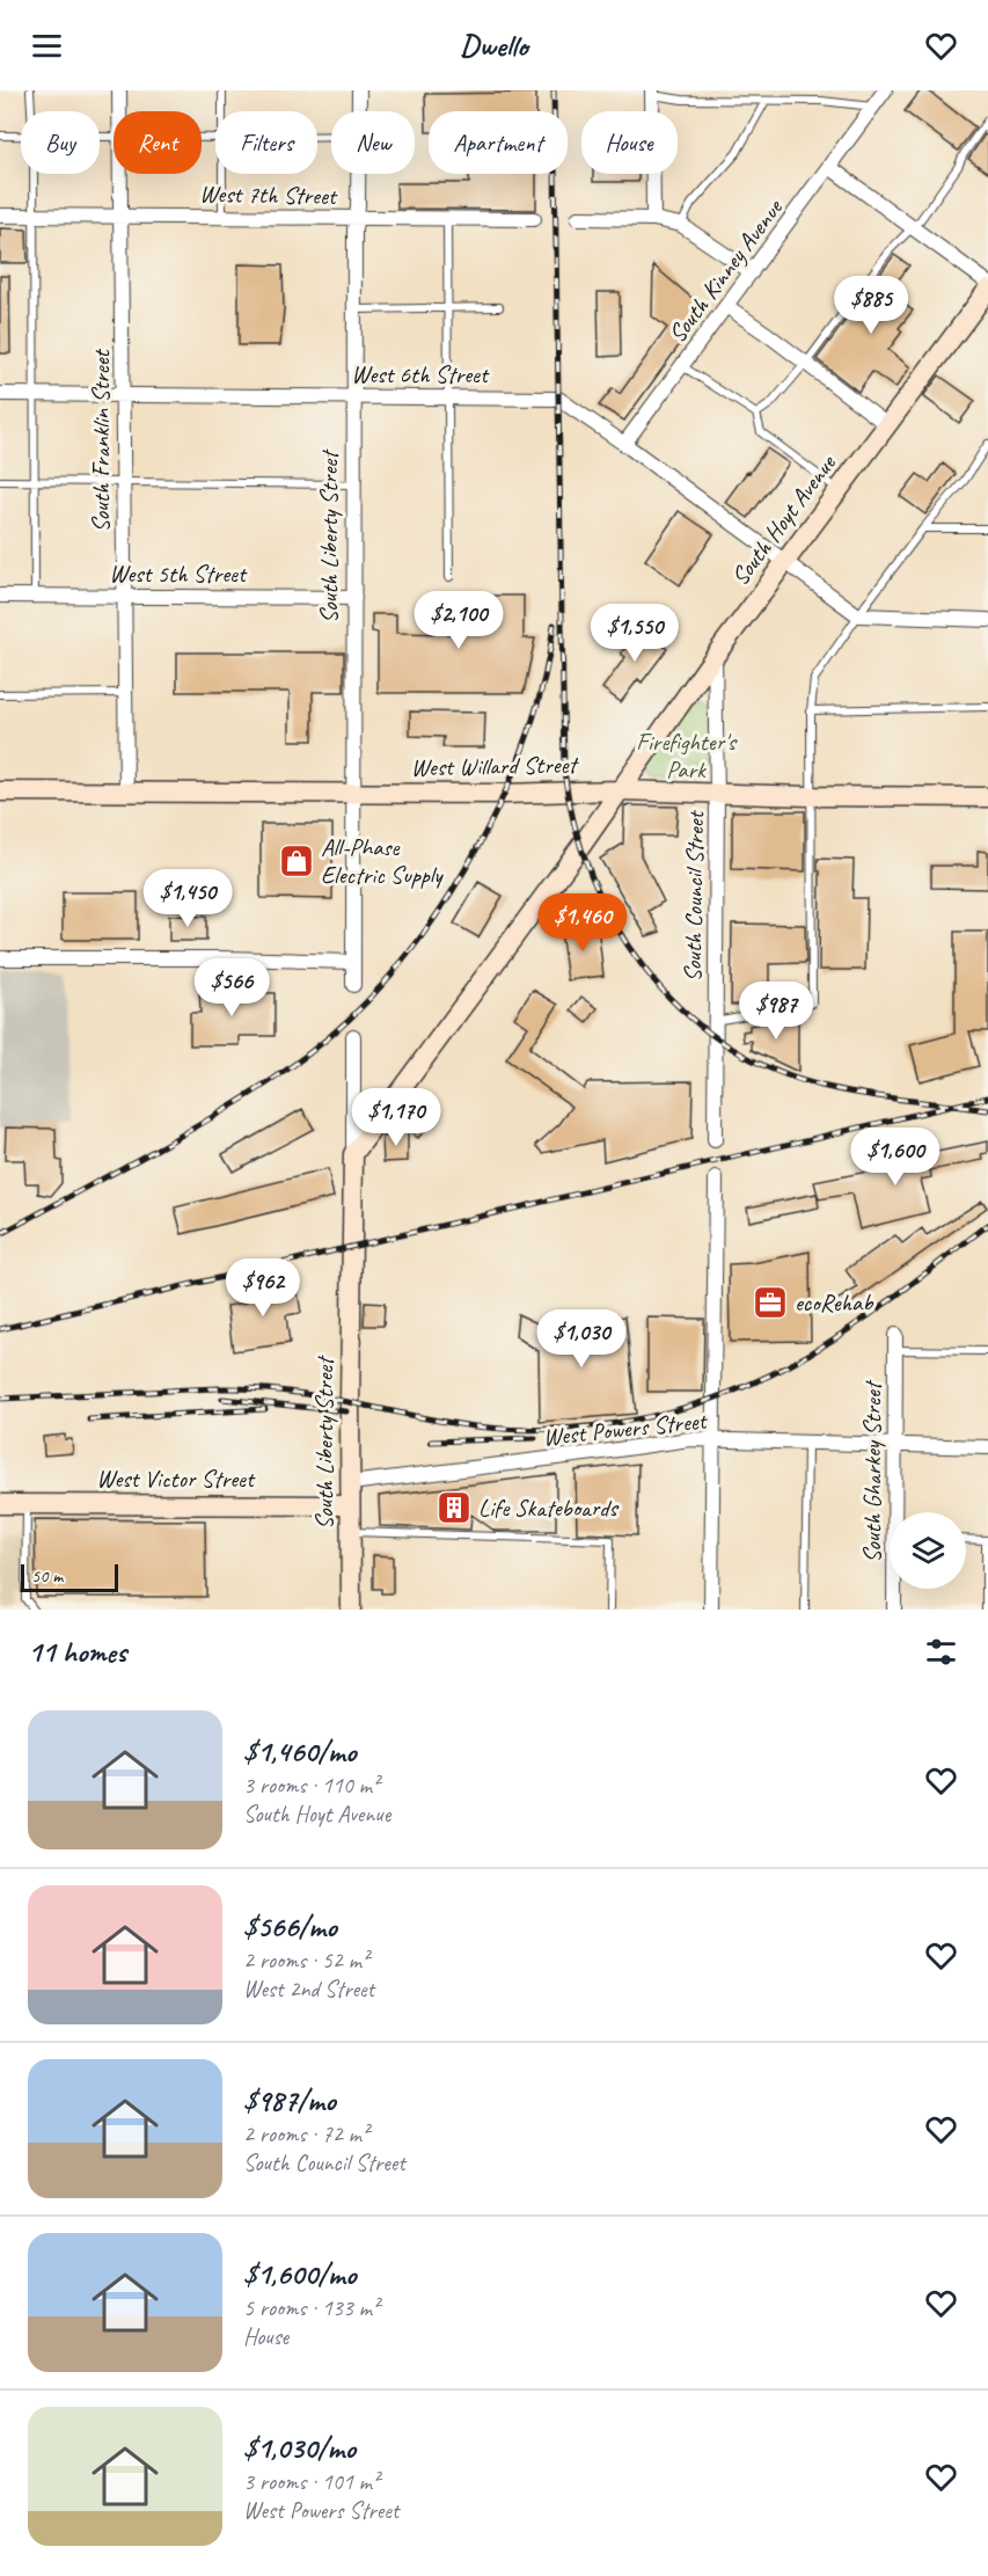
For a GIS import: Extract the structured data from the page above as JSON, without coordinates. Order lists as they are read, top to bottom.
{
  "streets": {
    "main road": [
      "South Hoyt Avenue",
      "South Liberty Street",
      "West Willard Street",
      "West Victor Street"
    ],
    "street": [
      "West 7th Street",
      "South Kinney Avenue",
      "West 6th Street",
      "South Franklin Street",
      "West 5th Street",
      "South Council Street",
      "West Powers Street",
      "South Gharkey Street"
    ]
  },
  "crossings": [
    ["West 7th Street", "South Franklin Street"],
    ["West 7th Street", "South Liberty Street"],
    ["South Kinney Avenue", "West 6th Street"],
    ["West 6th Street", "South Franklin Street"],
    ["West 6th Street", "South Hoyt Avenue"],
    ["West 6th Street", "South Liberty Street"],
    ["South Franklin Street", "West 5th Street"],
    ["South Franklin Street", "West Willard Street"],
    ["South Hoyt Avenue", "South Liberty Street"],
    ["South Hoyt Avenue", "West Willard Street"],
    ["South Hoyt Avenue", "South Council Street"],
    ["South Liberty Street", "West 5th Street"],
    ["South Liberty Street", "West Willard Street"],
    ["South Liberty Street", "West Powers Street"],
    ["South Liberty Street", "West Victor Street"],
    ["West Willard Street", "South Council Street"],
    ["West Powers Street", "South Gharkey Street"]
  ],
  "parks": ["Firefighter's Park"],
  "places": {
    "shop": ["All-Phase Electric Supply"],
    "office": ["ecoRehab"],
    "building": ["Life Skateboards"]
  },
  "scale_bar": "50 m",
  "page": {
    "header": "Dwello",
    "chip": [
      "Buy",
      "Rent",
      "Filters",
      "New",
      "Apartment",
      "House"
    ],
    "price": [
      "$885",
      "$2,100",
      "$1,550",
      "$1,450",
      "$1,460",
      "$566",
      "$987",
      "$1,170",
      "$1,600",
      "$962",
      "$1,030"
    ],
    "scale": "50 m",
    "heading": "11 homes",
    "list": [
      {
        "name": "$1,460/mo",
        "note": "3 rooms · 110 m² · South Hoyt Avenue"
      },
      {
        "name": "$566/mo",
        "note": "2 rooms · 52 m² · West 2nd Street"
      },
      {
        "name": "$987/mo",
        "note": "2 rooms · 72 m² · South Council Street"
      },
      {
        "name": "$1,600/mo",
        "note": "5 rooms · 133 m² · House"
      },
      {
        "name": "$1,030/mo",
        "note": "3 rooms · 101 m² · West Powers Street"
      }
    ]
  }
}
